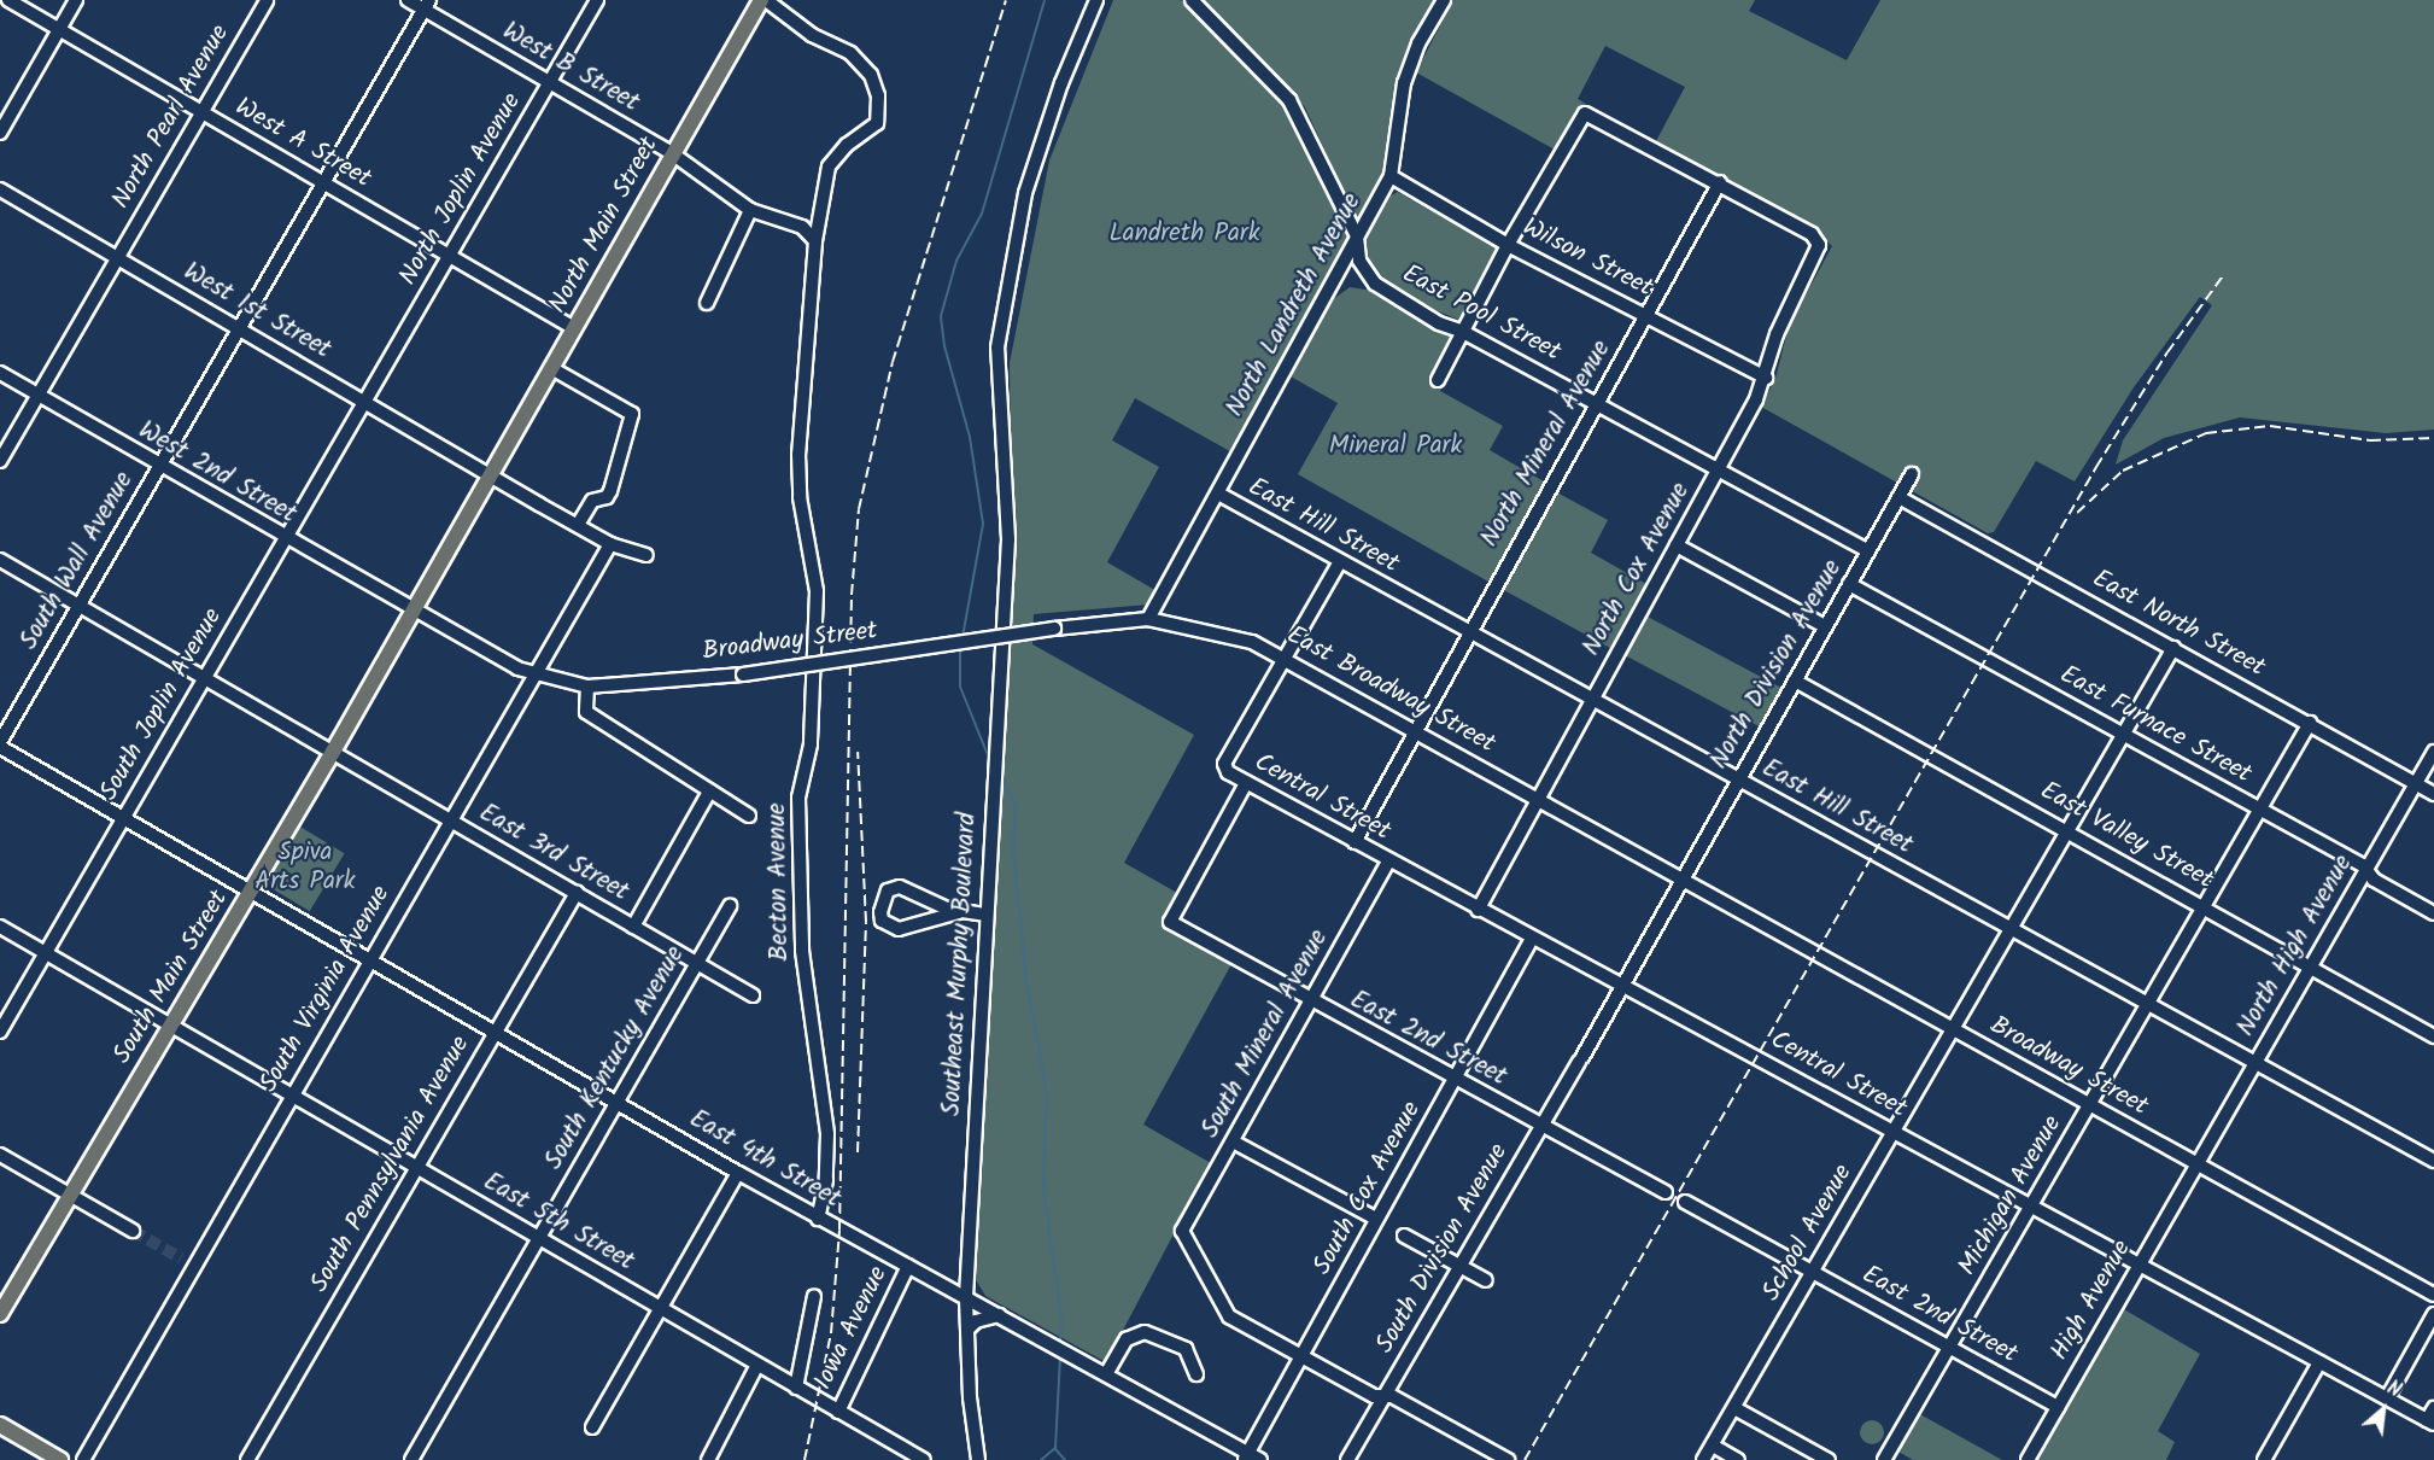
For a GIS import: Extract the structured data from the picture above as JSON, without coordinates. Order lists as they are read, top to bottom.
{
  "streets": {
    "main road": ["North Main Street", "South Main Street"],
    "street": [
      "West B Street",
      "North Pearl Avenue",
      "West A Street",
      "North Joplin Avenue",
      "Wilson Street",
      "North Landreth Avenue",
      "West 1st Street",
      "East Pool Street",
      "North Mineral Avenue",
      "West 2nd Street",
      "East Hill Street",
      "South Wall Avenue",
      "North Cox Avenue",
      "East North Street",
      "Broadway Street",
      "North Division Avenue",
      "East Broadway Street",
      "South Joplin Avenue",
      "East Furnace Street",
      "Central Street",
      "East Valley Street",
      "East 3rd Street",
      "Becton Avenue",
      "North High Avenue",
      "Southeast Murphy Boulevard",
      "South Virginia Avenue",
      "South Mineral Avenue",
      "East 2nd Street",
      "South Kentucky Avenue",
      "East 4th Street",
      "South Pennsylvania Avenue",
      "South Cox Avenue",
      "Michigan Avenue",
      "East 5th Street",
      "School Avenue",
      "South Division Avenue",
      "High Avenue",
      "Iowa Avenue"
    ]
  },
  "crossings": [
    ["West B Street", "North Joplin Avenue"],
    ["West B Street", "North Main Street"],
    ["West B Street", "South Wall Avenue"],
    ["North Pearl Avenue", "West A Street"],
    ["North Pearl Avenue", "West 1st Street"],
    ["North Pearl Avenue", "West 2nd Street"],
    ["West A Street", "North Joplin Avenue"],
    ["West A Street", "North Main Street"],
    ["West A Street", "South Wall Avenue"],
    ["North Joplin Avenue", "West 1st Street"],
    ["North Joplin Avenue", "South Joplin Avenue"],
    ["North Main Street", "West 1st Street"],
    ["North Main Street", "Becton Avenue"],
    ["North Main Street", "South Main Street"],
    ["Wilson Street", "North Landreth Avenue"],
    ["Wilson Street", "North Mineral Avenue"],
    ["Wilson Street", "North Cox Avenue"],
    ["North Landreth Avenue", "East Pool Street"],
    ["North Landreth Avenue", "East Hill Street"],
    ["North Landreth Avenue", "East Broadway Street"],
    ["West 1st Street", "South Wall Avenue"],
    ["West 1st Street", "South Joplin Avenue"],
    ["West 1st Street", "South Main Street"],
    ["West 1st Street", "South Virginia Avenue"],
    ["East Pool Street", "North Mineral Avenue"],
    ["East Pool Street", "North Cox Avenue"],
    ["East Pool Street", "North Division Avenue"],
    ["North Mineral Avenue", "East Hill Street"],
    ["North Mineral Avenue", "North Cox Avenue"],
    ["North Mineral Avenue", "East Broadway Street"],
    ["West 2nd Street", "South Wall Avenue"],
    ["West 2nd Street", "South Joplin Avenue"],
    ["West 2nd Street", "South Main Street"],
    ["East Hill Street", "North Cox Avenue"],
    ["East Hill Street", "North Division Avenue"],
    ["East Hill Street", "North High Avenue"],
    ["East Hill Street", "Michigan Avenue"],
    ["East Hill Street", "School Avenue"],
    ["South Wall Avenue", "East 3rd Street"],
    ["South Wall Avenue", "East 4th Street"],
    ["North Cox Avenue", "East Broadway Street"],
    ["North Cox Avenue", "Central Street"],
    ["East North Street", "North Division Avenue"],
    ["East North Street", "North High Avenue"],
    ["East North Street", "Michigan Avenue"],
    ["East North Street", "School Avenue"],
    ["Broadway Street", "North Division Avenue"],
    ["Broadway Street", "East Broadway Street"],
    ["Broadway Street", "North High Avenue"],
    ["Broadway Street", "South Virginia Avenue"],
    ["Broadway Street", "Michigan Avenue"],
    ["Broadway Street", "School Avenue"],
    ["Broadway Street", "South Division Avenue"],
    ["Broadway Street", "High Avenue"],
    ["North Division Avenue", "East Broadway Street"],
    ["North Division Avenue", "East Furnace Street"],
    ["North Division Avenue", "East Valley Street"],
    ["North Division Avenue", "South Division Avenue"],
    ["East Broadway Street", "Central Street"],
    ["East Broadway Street", "South Division Avenue"],
    ["South Joplin Avenue", "East 3rd Street"],
    ["South Joplin Avenue", "East 4th Street"],
    ["South Joplin Avenue", "East 5th Street"],
    ["East Furnace Street", "North High Avenue"],
    ["East Furnace Street", "Michigan Avenue"],
    ["East Furnace Street", "School Avenue"],
    ["Central Street", "South Mineral Avenue"],
    ["Central Street", "East 2nd Street"],
    ["Central Street", "South Cox Avenue"],
    ["Central Street", "Michigan Avenue"],
    ["Central Street", "School Avenue"],
    ["Central Street", "South Division Avenue"],
    ["Central Street", "High Avenue"],
    ["East Valley Street", "North High Avenue"],
    ["East Valley Street", "Michigan Avenue"],
    ["East Valley Street", "School Avenue"],
    ["East 3rd Street", "South Main Street"],
    ["East 3rd Street", "South Virginia Avenue"],
    ["East 3rd Street", "South Kentucky Avenue"],
    ["East 3rd Street", "South Pennsylvania Avenue"],
    ["Becton Avenue", "East 4th Street"],
    ["North High Avenue", "High Avenue"],
    ["Southeast Murphy Boulevard", "East 4th Street"],
    ["South Main Street", "East 4th Street"],
    ["South Main Street", "East 5th Street"],
    ["South Virginia Avenue", "East 4th Street"],
    ["South Virginia Avenue", "East 5th Street"],
    ["South Mineral Avenue", "East 2nd Street"],
    ["South Mineral Avenue", "South Cox Avenue"],
    ["East 2nd Street", "South Cox Avenue"],
    ["East 2nd Street", "Michigan Avenue"],
    ["East 2nd Street", "School Avenue"],
    ["East 2nd Street", "South Division Avenue"],
    ["East 2nd Street", "High Avenue"],
    ["South Kentucky Avenue", "East 4th Street"],
    ["South Kentucky Avenue", "East 5th Street"],
    ["East 4th Street", "South Pennsylvania Avenue"],
    ["East 4th Street", "South Cox Avenue"],
    ["East 4th Street", "Iowa Avenue"],
    ["South Pennsylvania Avenue", "East 5th Street"],
    ["East 5th Street", "Iowa Avenue"]
  ],
  "parks": ["Landreth Park", "Mineral Park", "Spiva Arts Park"],
  "north": "top right"
}
